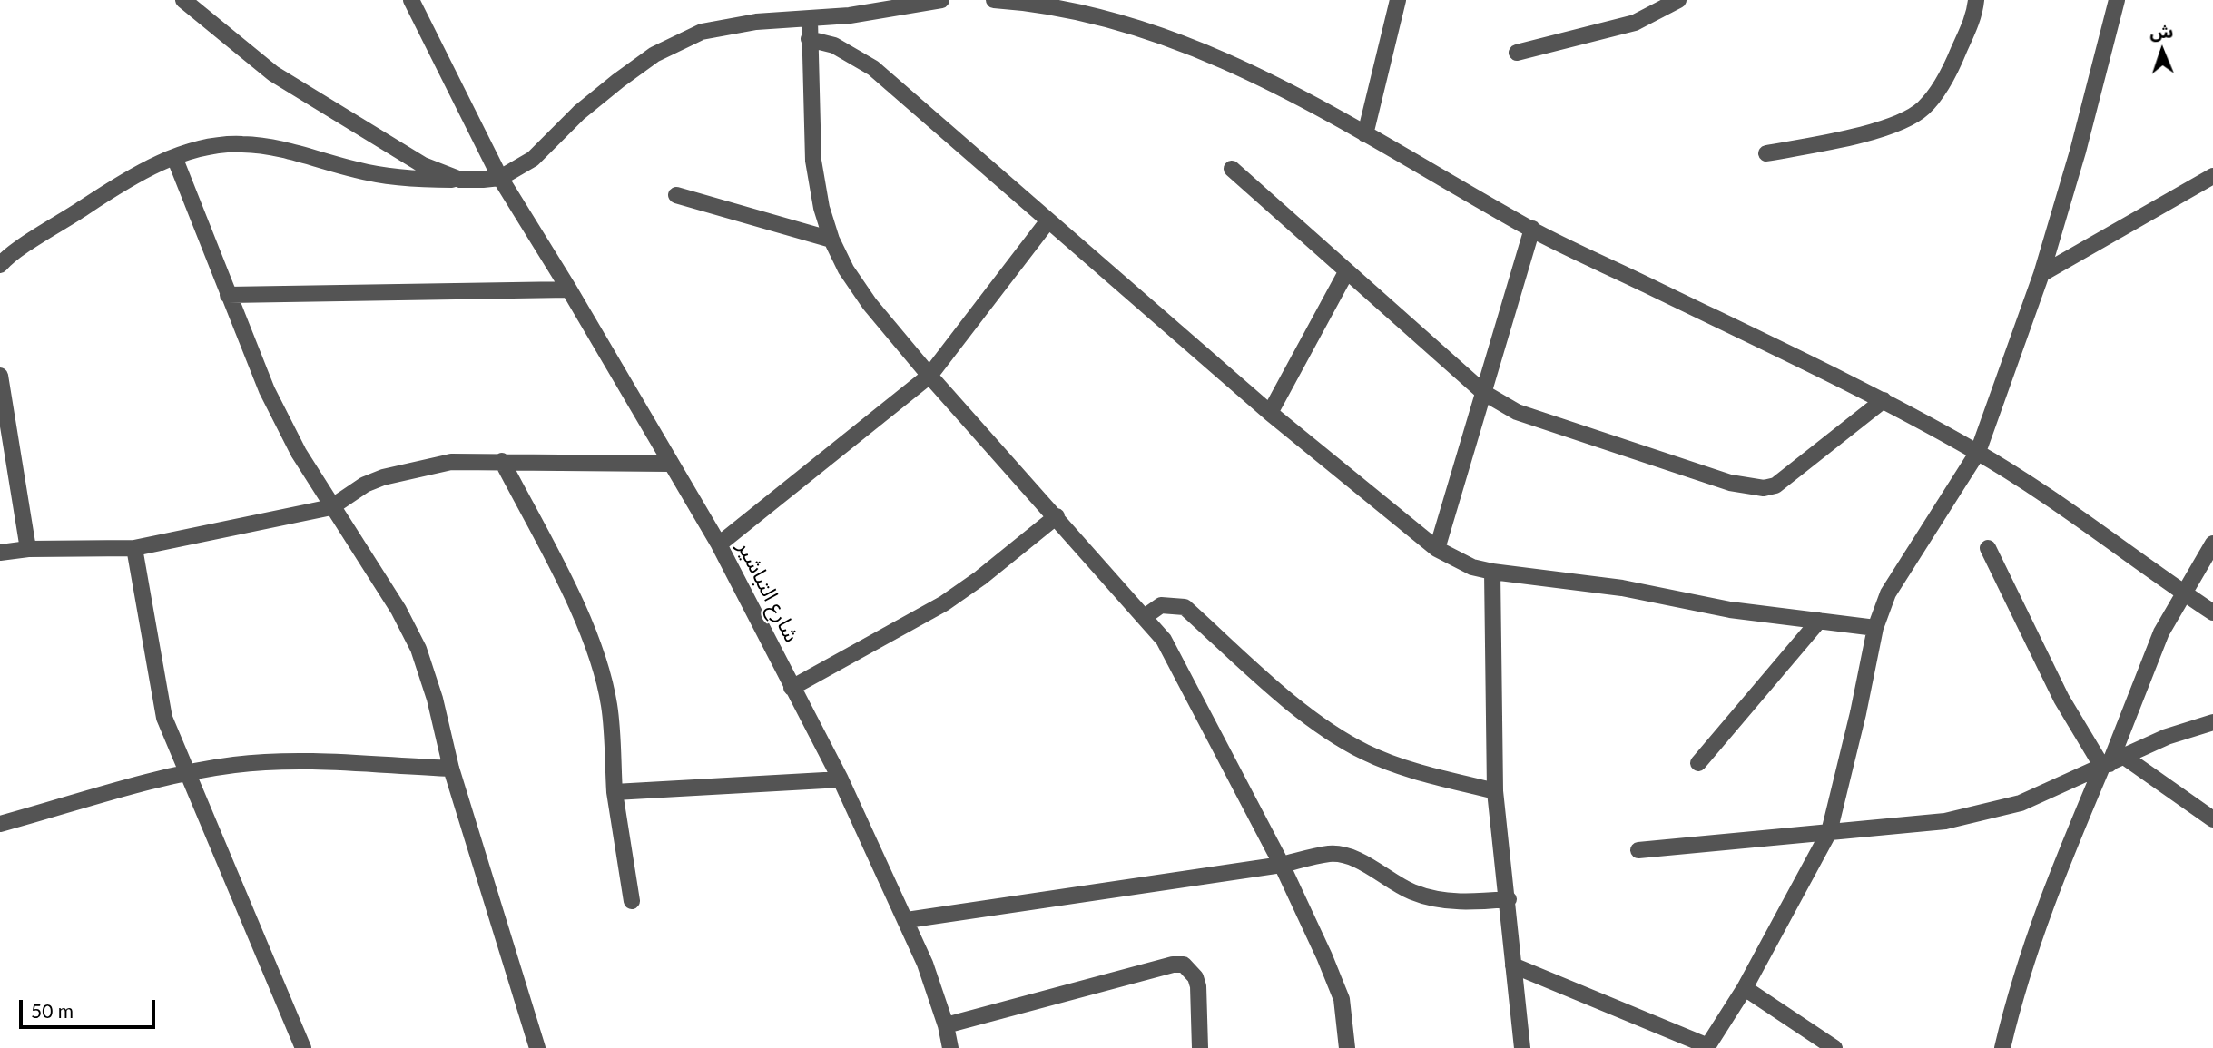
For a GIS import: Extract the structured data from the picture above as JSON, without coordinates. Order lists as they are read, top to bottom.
{
  "streets": {
    "street": ["شارع التباشير"]
  },
  "scale_bar": "50 m",
  "north": "top"
}
